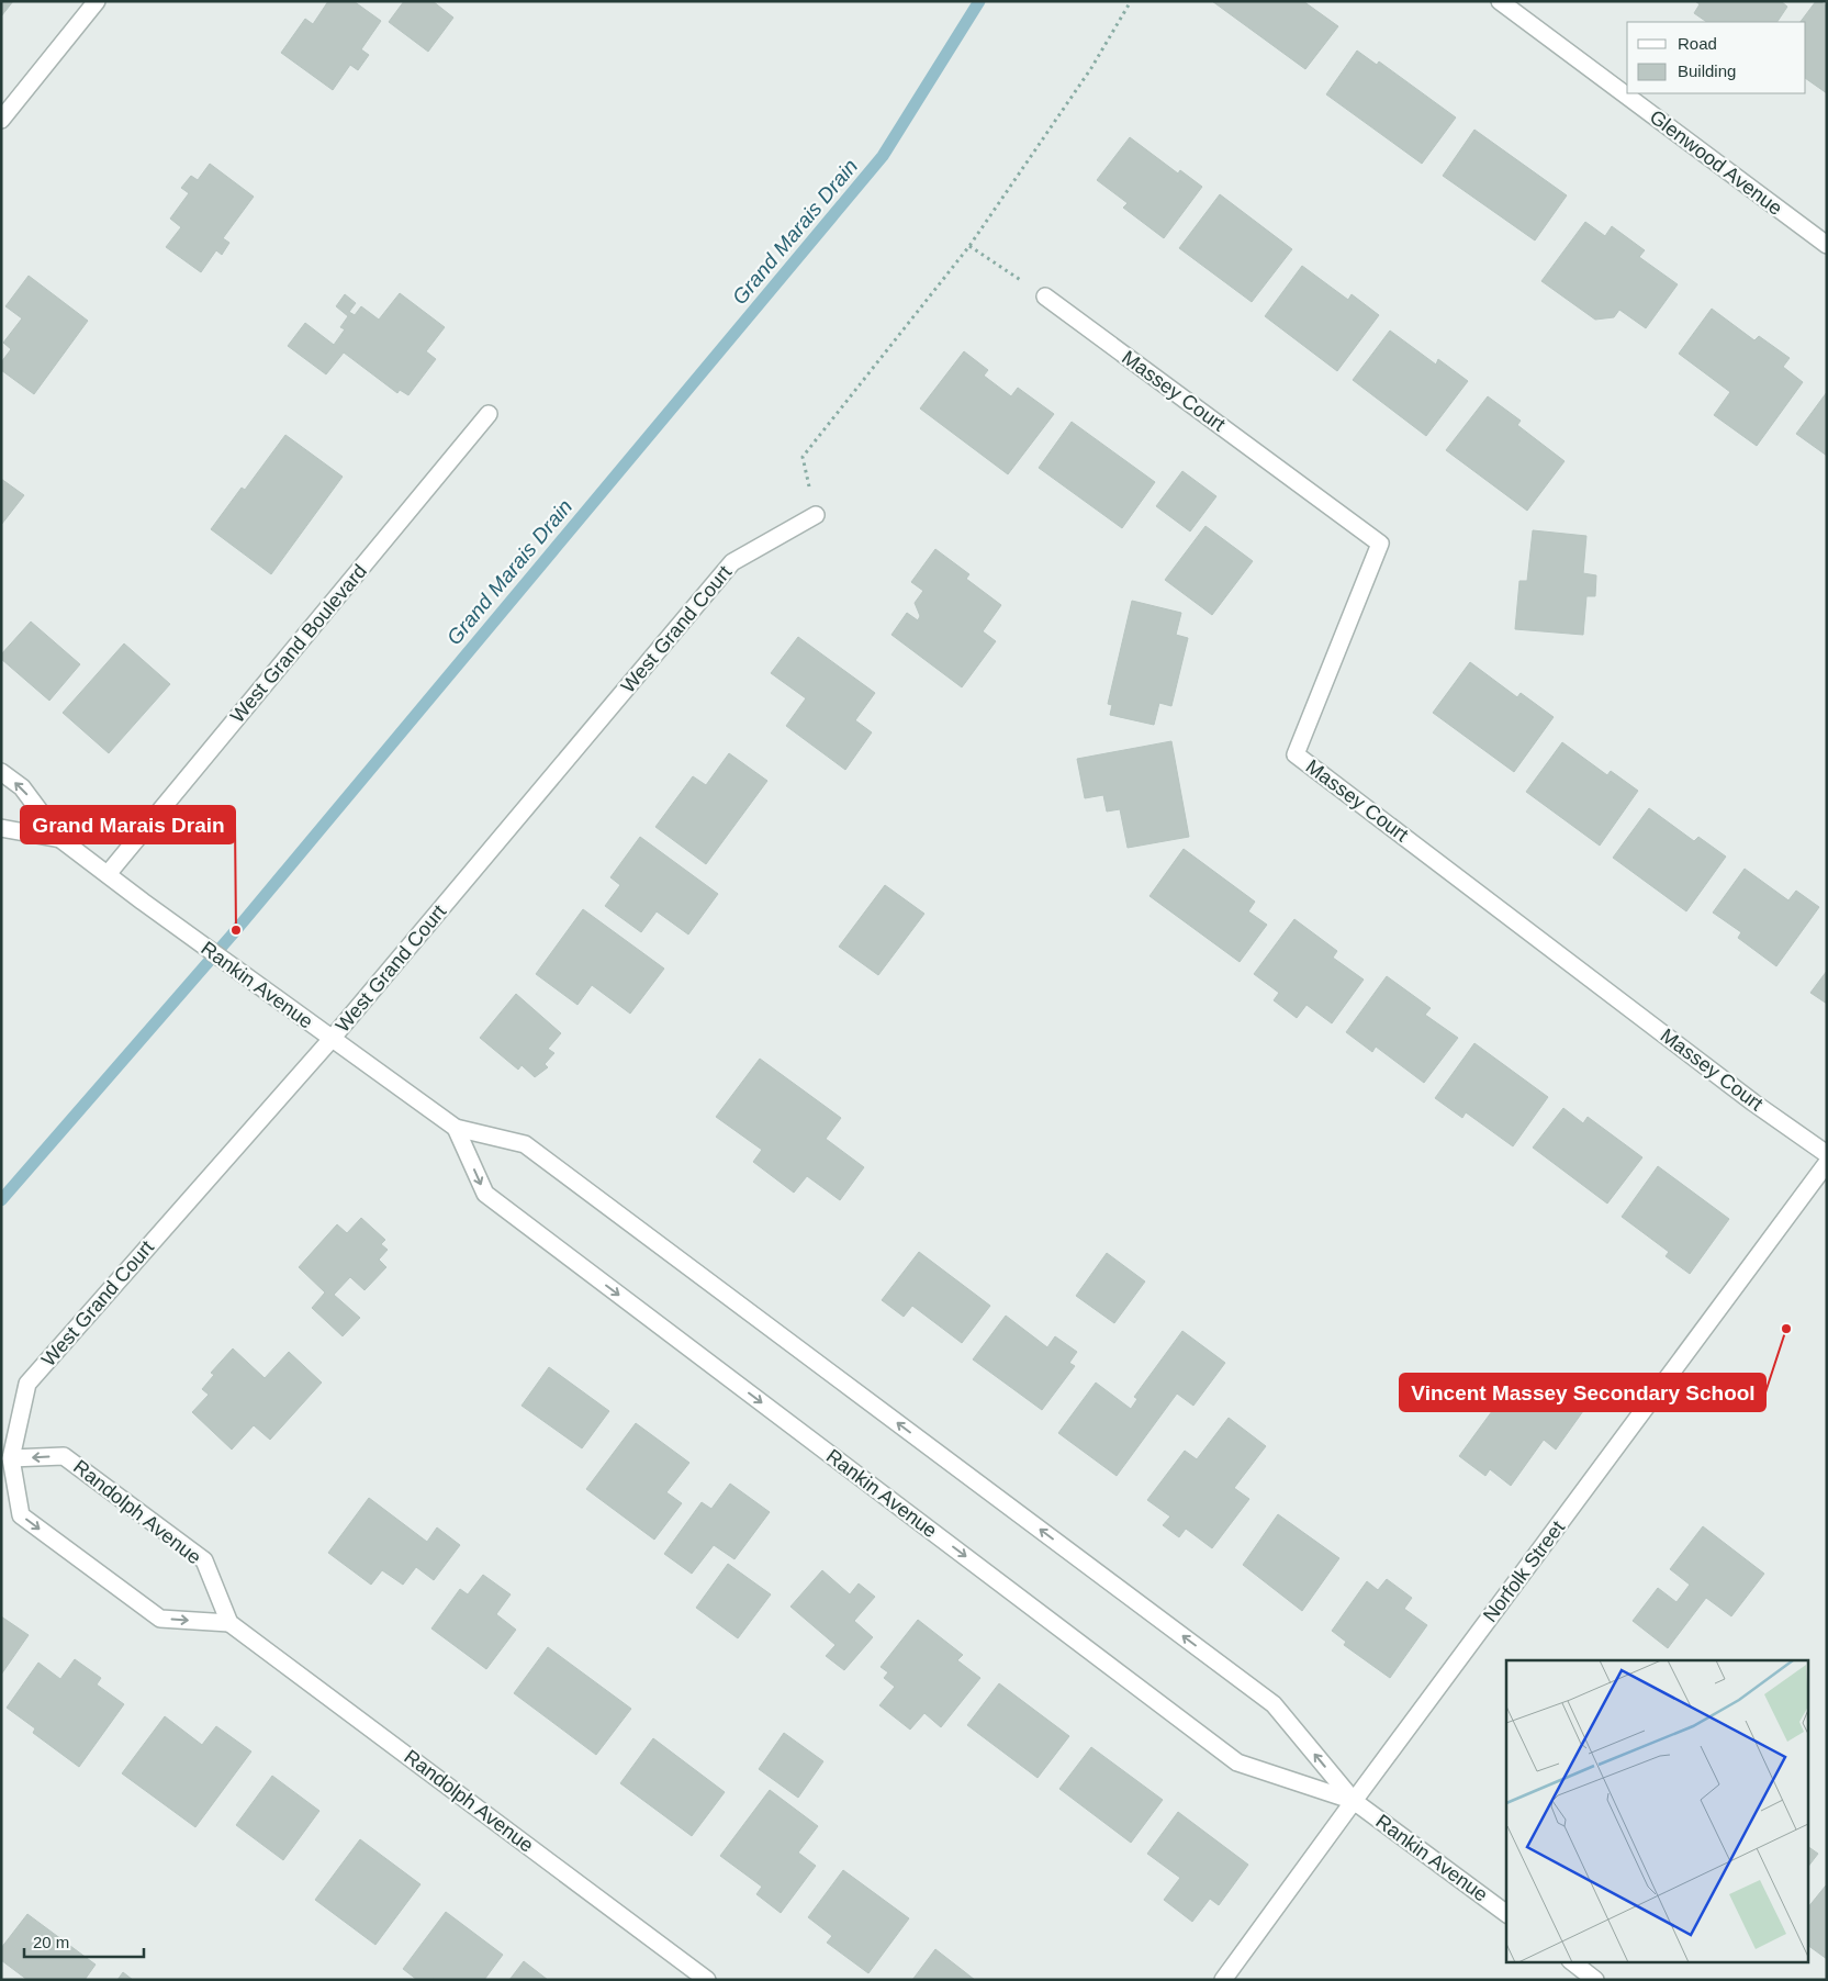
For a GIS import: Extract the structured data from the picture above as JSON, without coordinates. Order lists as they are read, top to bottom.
{
  "streets": {
    "street": [
      "Glenwood Avenue",
      "Massey Court",
      "West Grand Court",
      "West Grand Boulevard",
      "Rankin Avenue",
      "Randolph Avenue",
      "Norfolk Street"
    ]
  },
  "crossings": [
    ["West Grand Court", "Rankin Avenue"],
    ["West Grand Court", "Randolph Avenue"],
    ["West Grand Boulevard", "Rankin Avenue"],
    ["Rankin Avenue", "Norfolk Street"]
  ],
  "water": ["Grand Marais Drain"],
  "places": ["Grand Marais Drain", "Vincent Massey Secondary School"],
  "legend": ["Road", "Building"],
  "scale_bar": "20 m"
}
